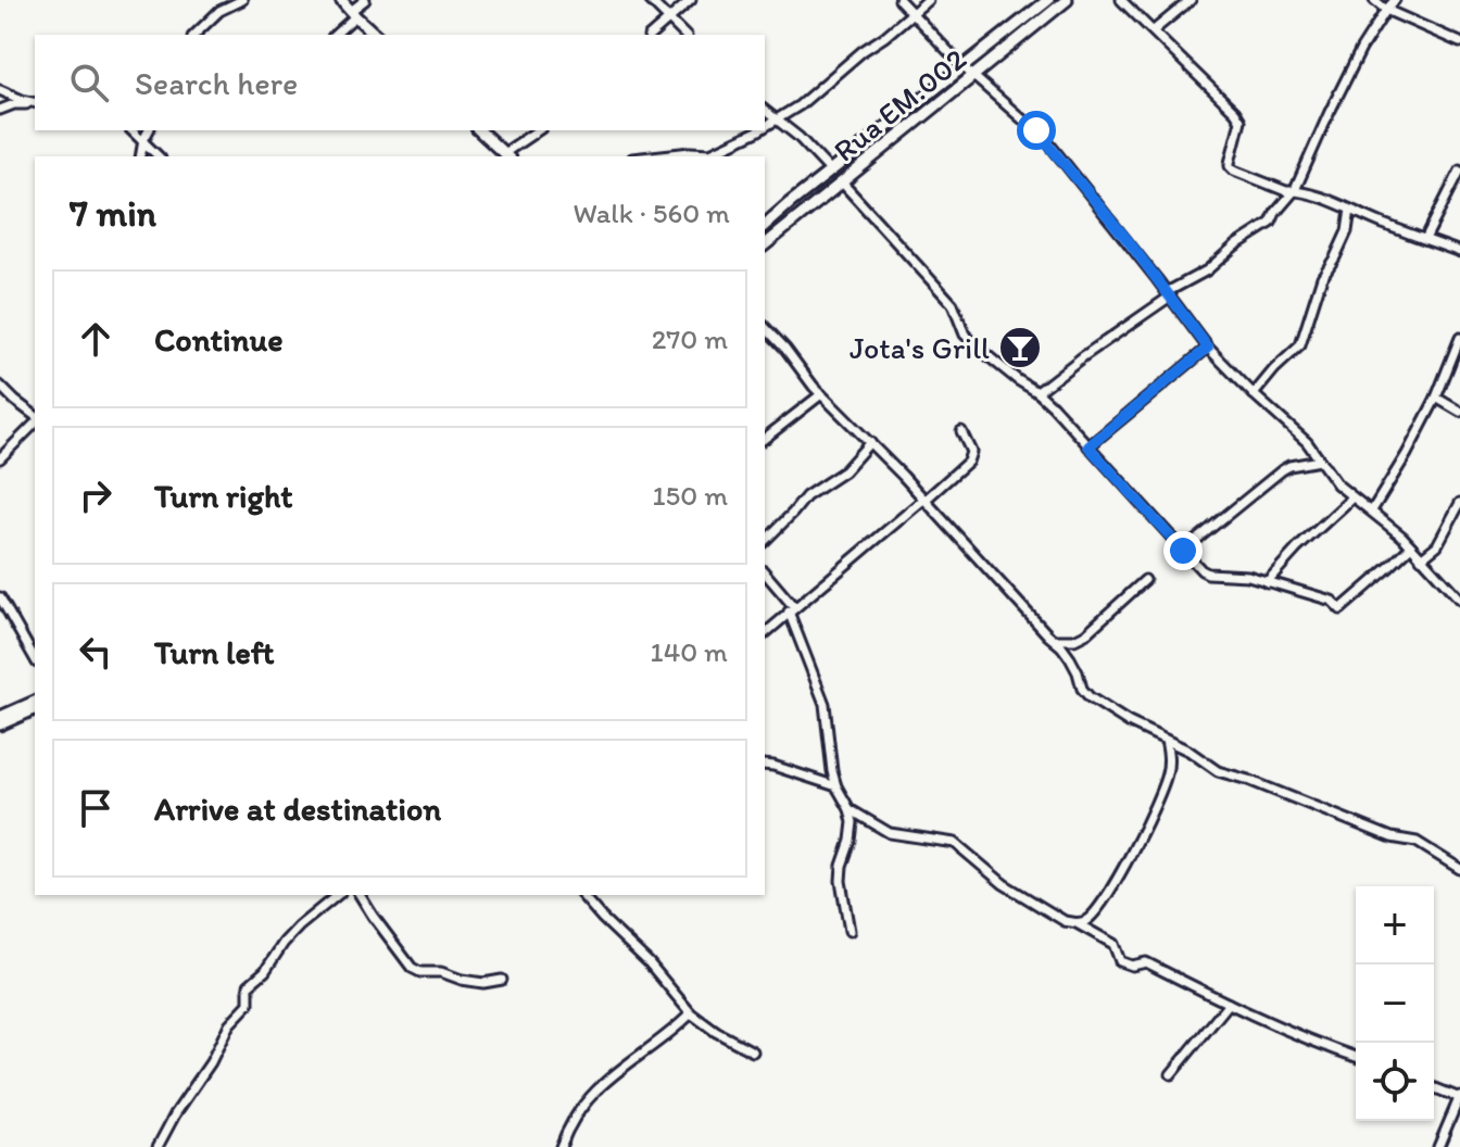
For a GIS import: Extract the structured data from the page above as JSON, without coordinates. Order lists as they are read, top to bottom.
{
  "streets": {
    "street": ["Rua EM.002"]
  },
  "places": {
    "bar": ["Jota's Grill"]
  },
  "page": {
    "search": "Search here",
    "heading": ["7 min", "Walk · 560 m"],
    "list": [
      ["Continue", "270 m"],
      ["Turn right", "150 m"],
      ["Turn left", "140 m"],
      "Arrive at destination"
    ],
    "map_buttons": ["+", "−"]
  }
}
